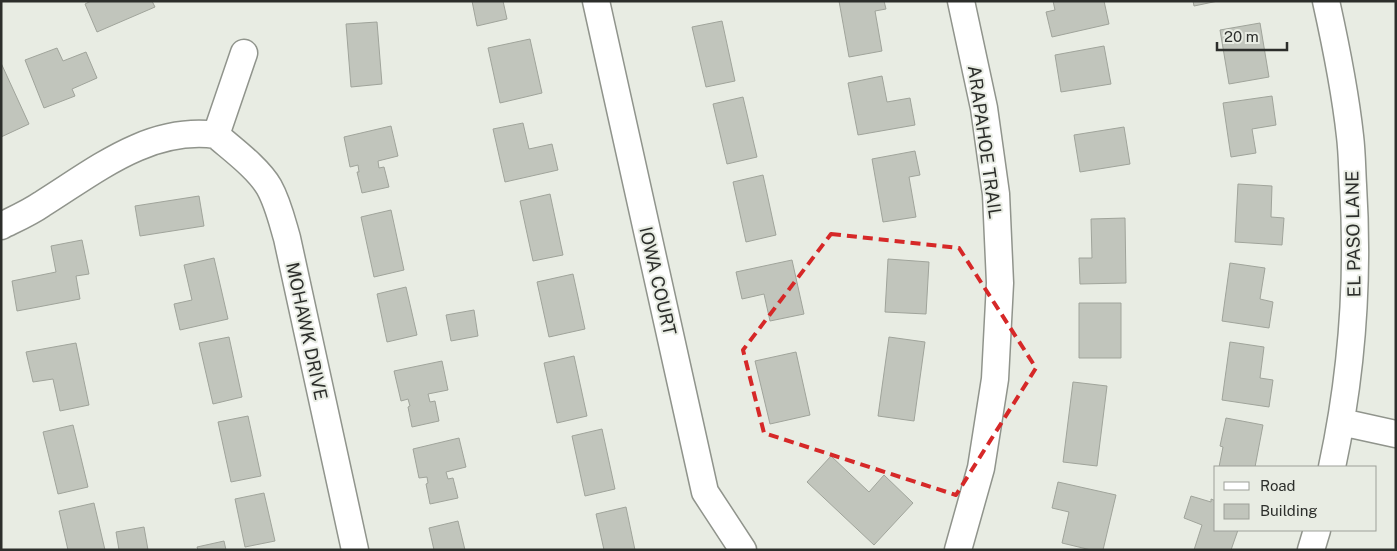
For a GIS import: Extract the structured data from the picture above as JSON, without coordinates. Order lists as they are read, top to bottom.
{
  "streets": {
    "street": [
      "ARAPAHOE TRAIL",
      "EL PASO LANE",
      "IOWA COURT",
      "MOHAWK DRIVE"
    ]
  },
  "legend": ["Road", "Building"],
  "scale_bar": "20 m"
}
